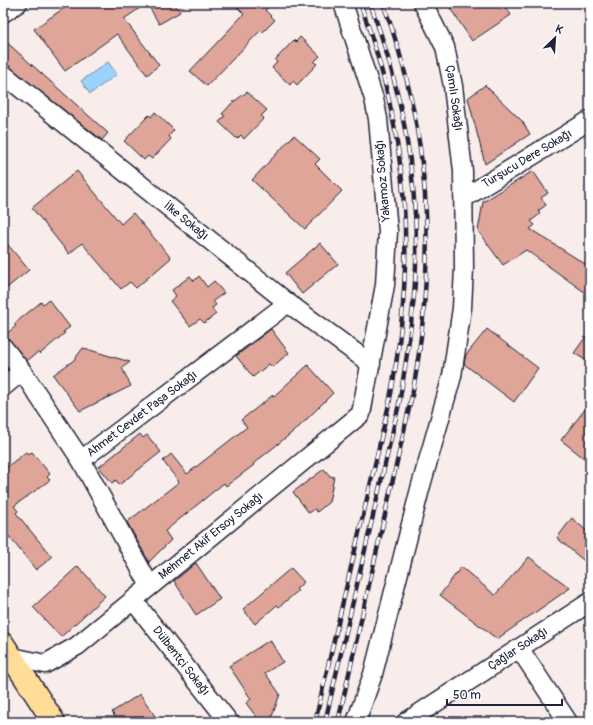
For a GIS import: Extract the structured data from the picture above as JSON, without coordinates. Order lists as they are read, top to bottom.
{
  "streets": {
    "street": [
      "Çamlı Sokağı",
      "Turşucu Dere Sokağı",
      "Yakamoz Sokağı",
      "İlke Sokağı",
      "Ahmet Cevdet Paşa Sokağı",
      "Mehmet Akif Ersoy Sokağı",
      "Çağlar Sokağı",
      "Dülbentçi Sokağı"
    ]
  },
  "crossings": [
    ["Çamlı Sokağı", "Turşucu Dere Sokağı"],
    ["Yakamoz Sokağı", "İlke Sokağı"],
    ["Yakamoz Sokağı", "Mehmet Akif Ersoy Sokağı"],
    ["İlke Sokağı", "Ahmet Cevdet Paşa Sokağı"],
    ["İlke Sokağı", "Mehmet Akif Ersoy Sokağı"],
    ["Mehmet Akif Ersoy Sokağı", "Dülbentçi Sokağı"]
  ],
  "scale_bar": "50 m",
  "north": "top right"
}
